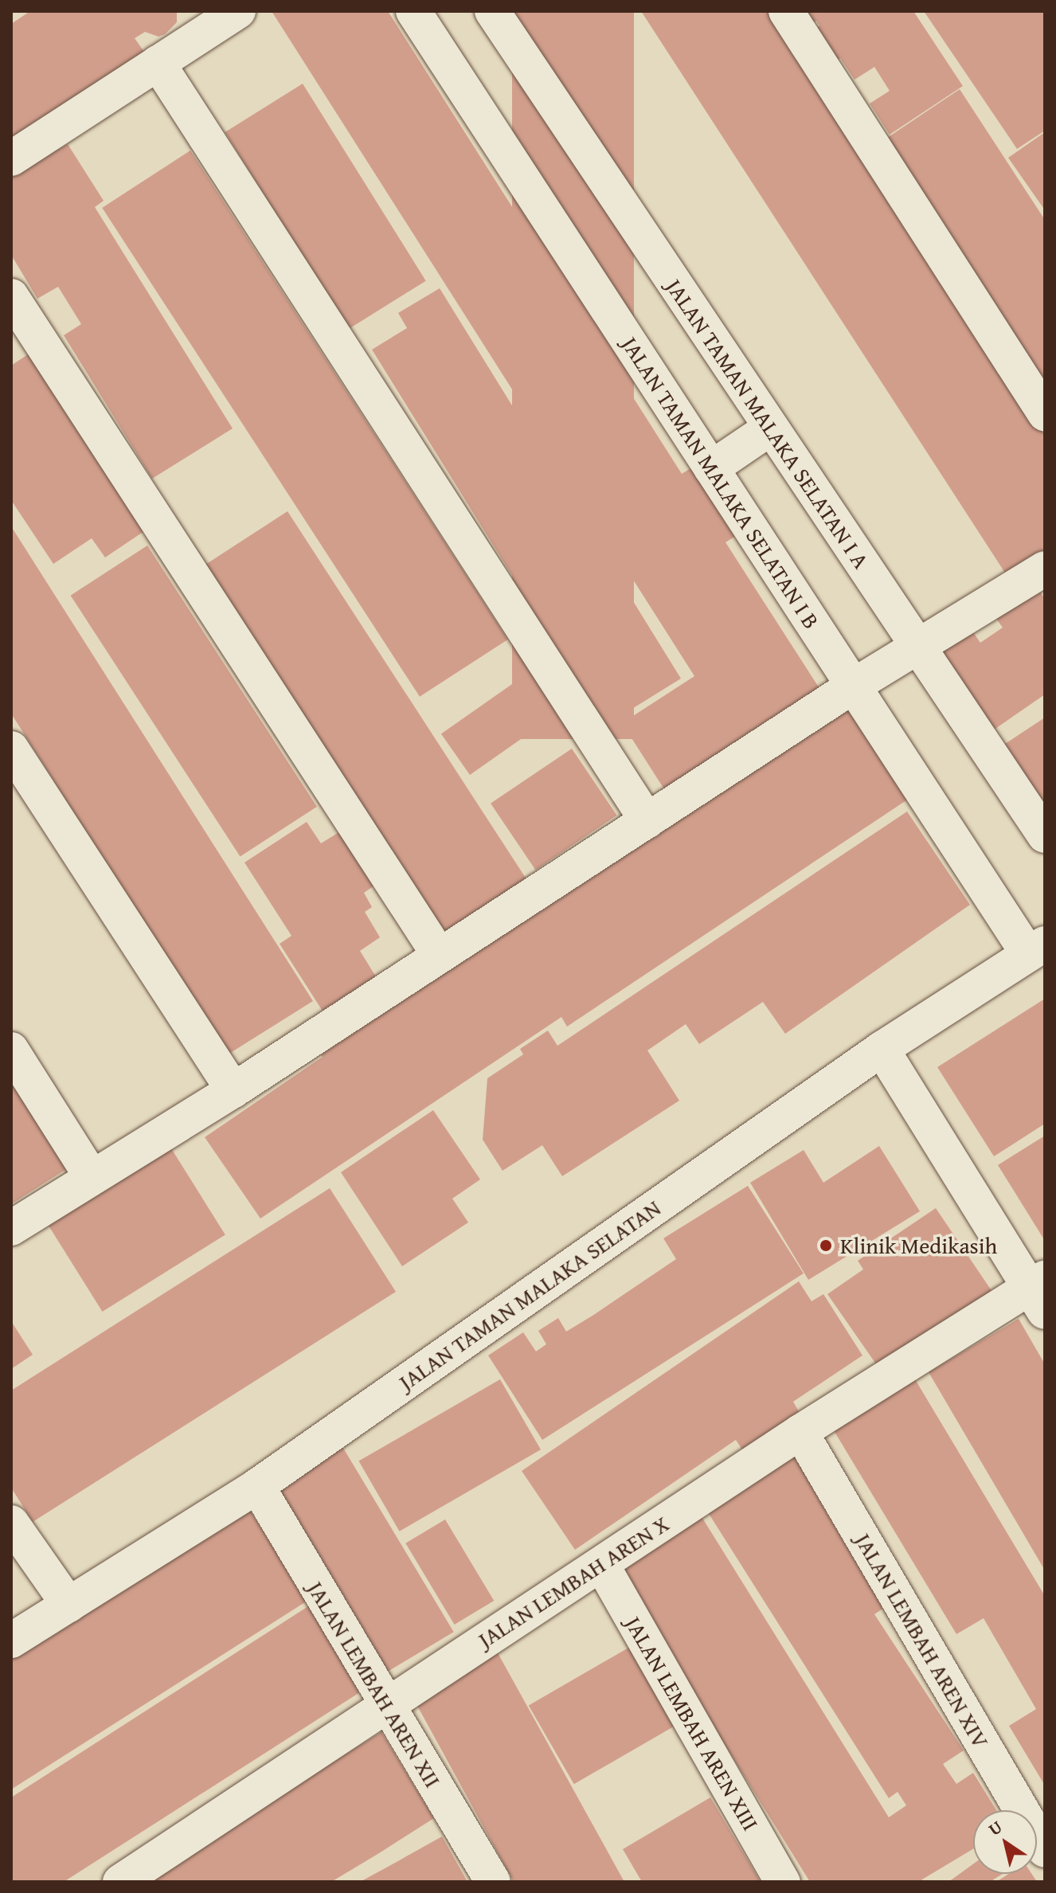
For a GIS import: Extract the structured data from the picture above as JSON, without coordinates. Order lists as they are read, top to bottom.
{
  "streets": {
    "street": [
      "JALAN TAMAN MALAKA SELATAN I A",
      "JALAN TAMAN MALAKA SELATAN I B",
      "JALAN TAMAN MALAKA SELATAN",
      "JALAN LEMBAH AREN X",
      "JALAN LEMBAH AREN XIV",
      "JALAN LEMBAH AREN XII",
      "JALAN LEMBAH AREN XIII"
    ]
  },
  "crossings": [
    ["JALAN TAMAN MALAKA SELATAN I B", "JALAN TAMAN MALAKA SELATAN"],
    ["JALAN TAMAN MALAKA SELATAN", "JALAN LEMBAH AREN XII"],
    ["JALAN LEMBAH AREN X", "JALAN LEMBAH AREN XIV"],
    ["JALAN LEMBAH AREN X", "JALAN LEMBAH AREN XII"],
    ["JALAN LEMBAH AREN X", "JALAN LEMBAH AREN XIII"]
  ],
  "places": ["Klinik Medikasih"],
  "north": "top left"
}
